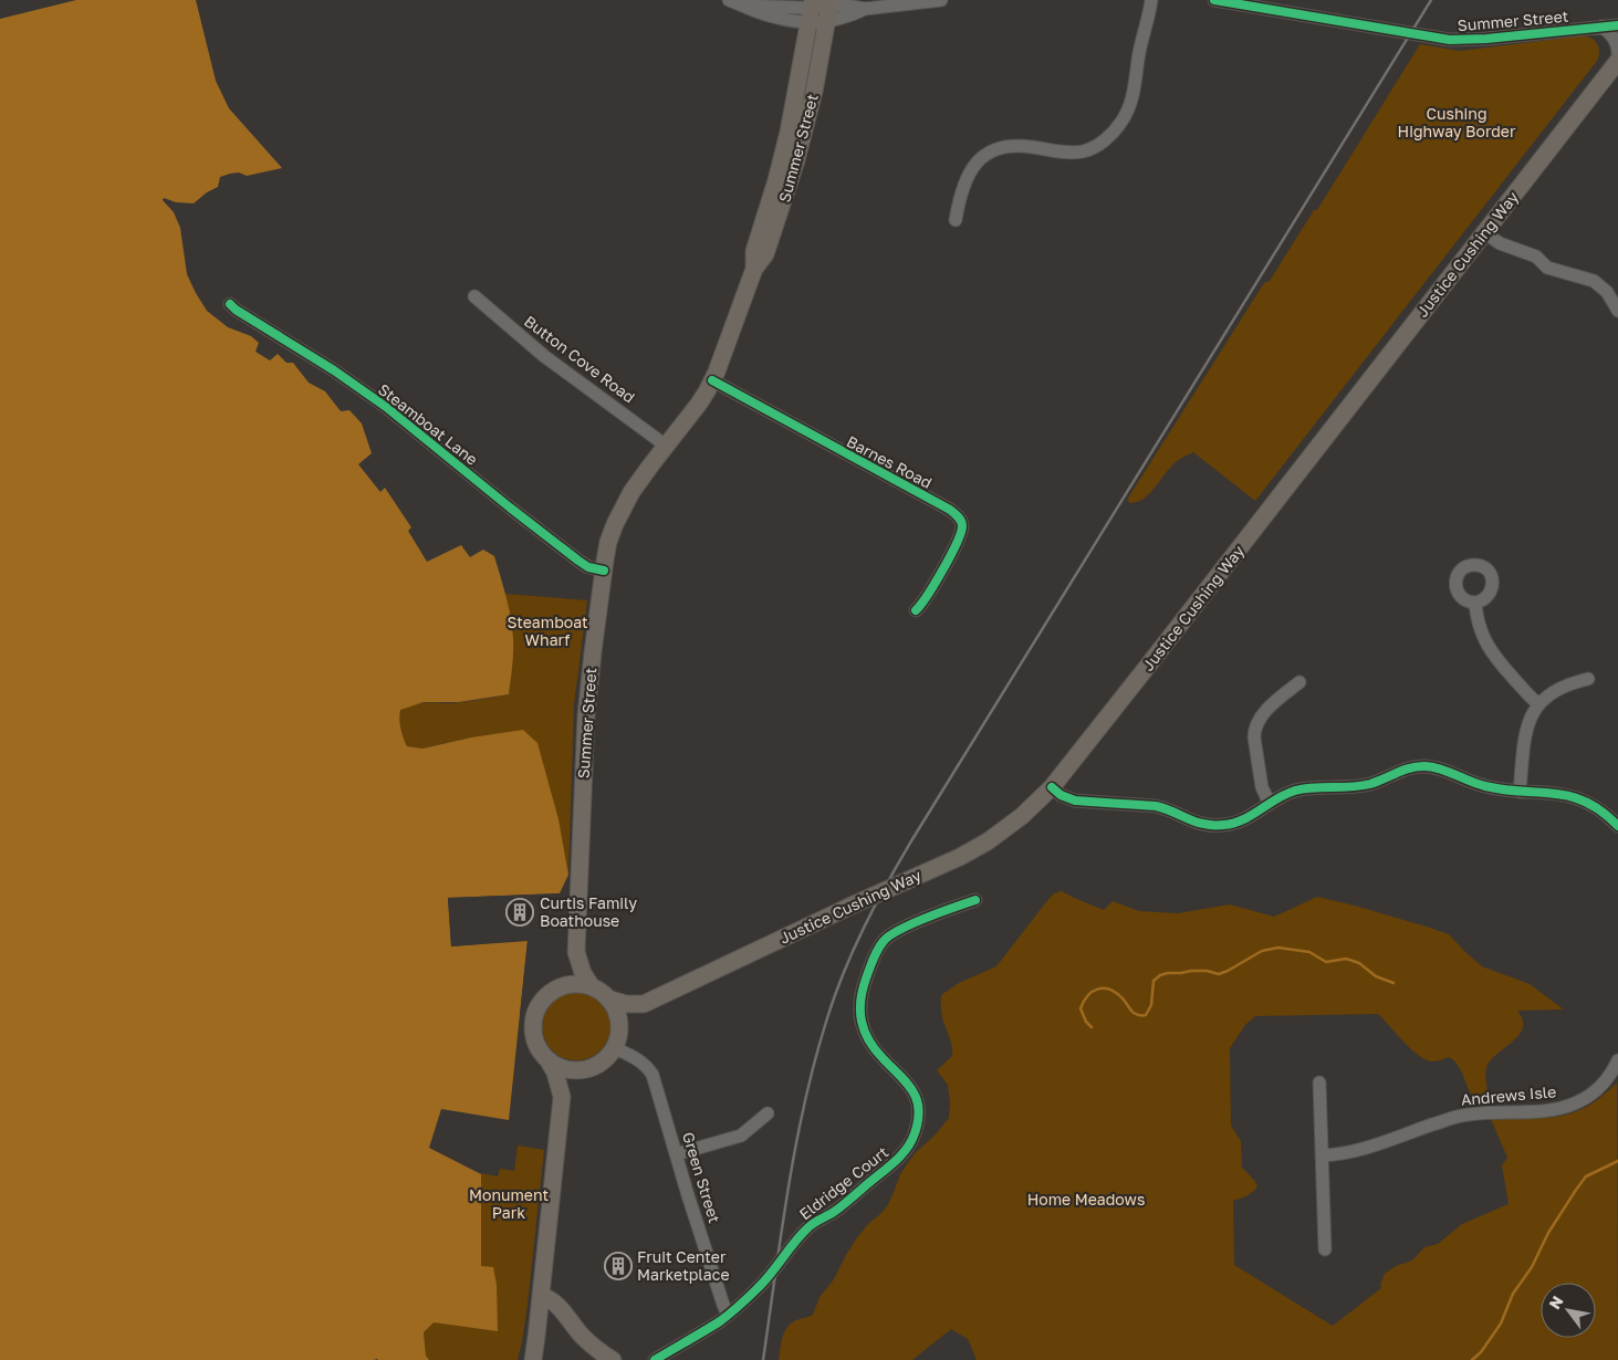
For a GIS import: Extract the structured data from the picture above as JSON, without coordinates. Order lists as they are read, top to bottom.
{
  "streets": {
    "main road": ["Summer Street", "Justice Cushing Way"],
    "street": [
      "Button Cove Road",
      "Steamboat Lane",
      "Barnes Road",
      "Andrews Isle",
      "Green Street",
      "Eldridge Court"
    ]
  },
  "crossings": [
    ["Summer Street", "Justice Cushing Way"],
    ["Summer Street", "Button Cove Road"],
    ["Summer Street", "Steamboat Lane"],
    ["Summer Street", "Barnes Road"],
    ["Summer Street", "Green Street"],
    ["Justice Cushing Way", "Green Street"],
    ["Green Street", "Eldridge Court"]
  ],
  "parks": [
    "Cushing Highway Border",
    "Steamboat Wharf",
    "Monument Park",
    "Home Meadows"
  ],
  "places": {
    "building": ["Curtis Family Boathouse", "Fruit Center Marketplace"]
  },
  "north": "top left"
}
